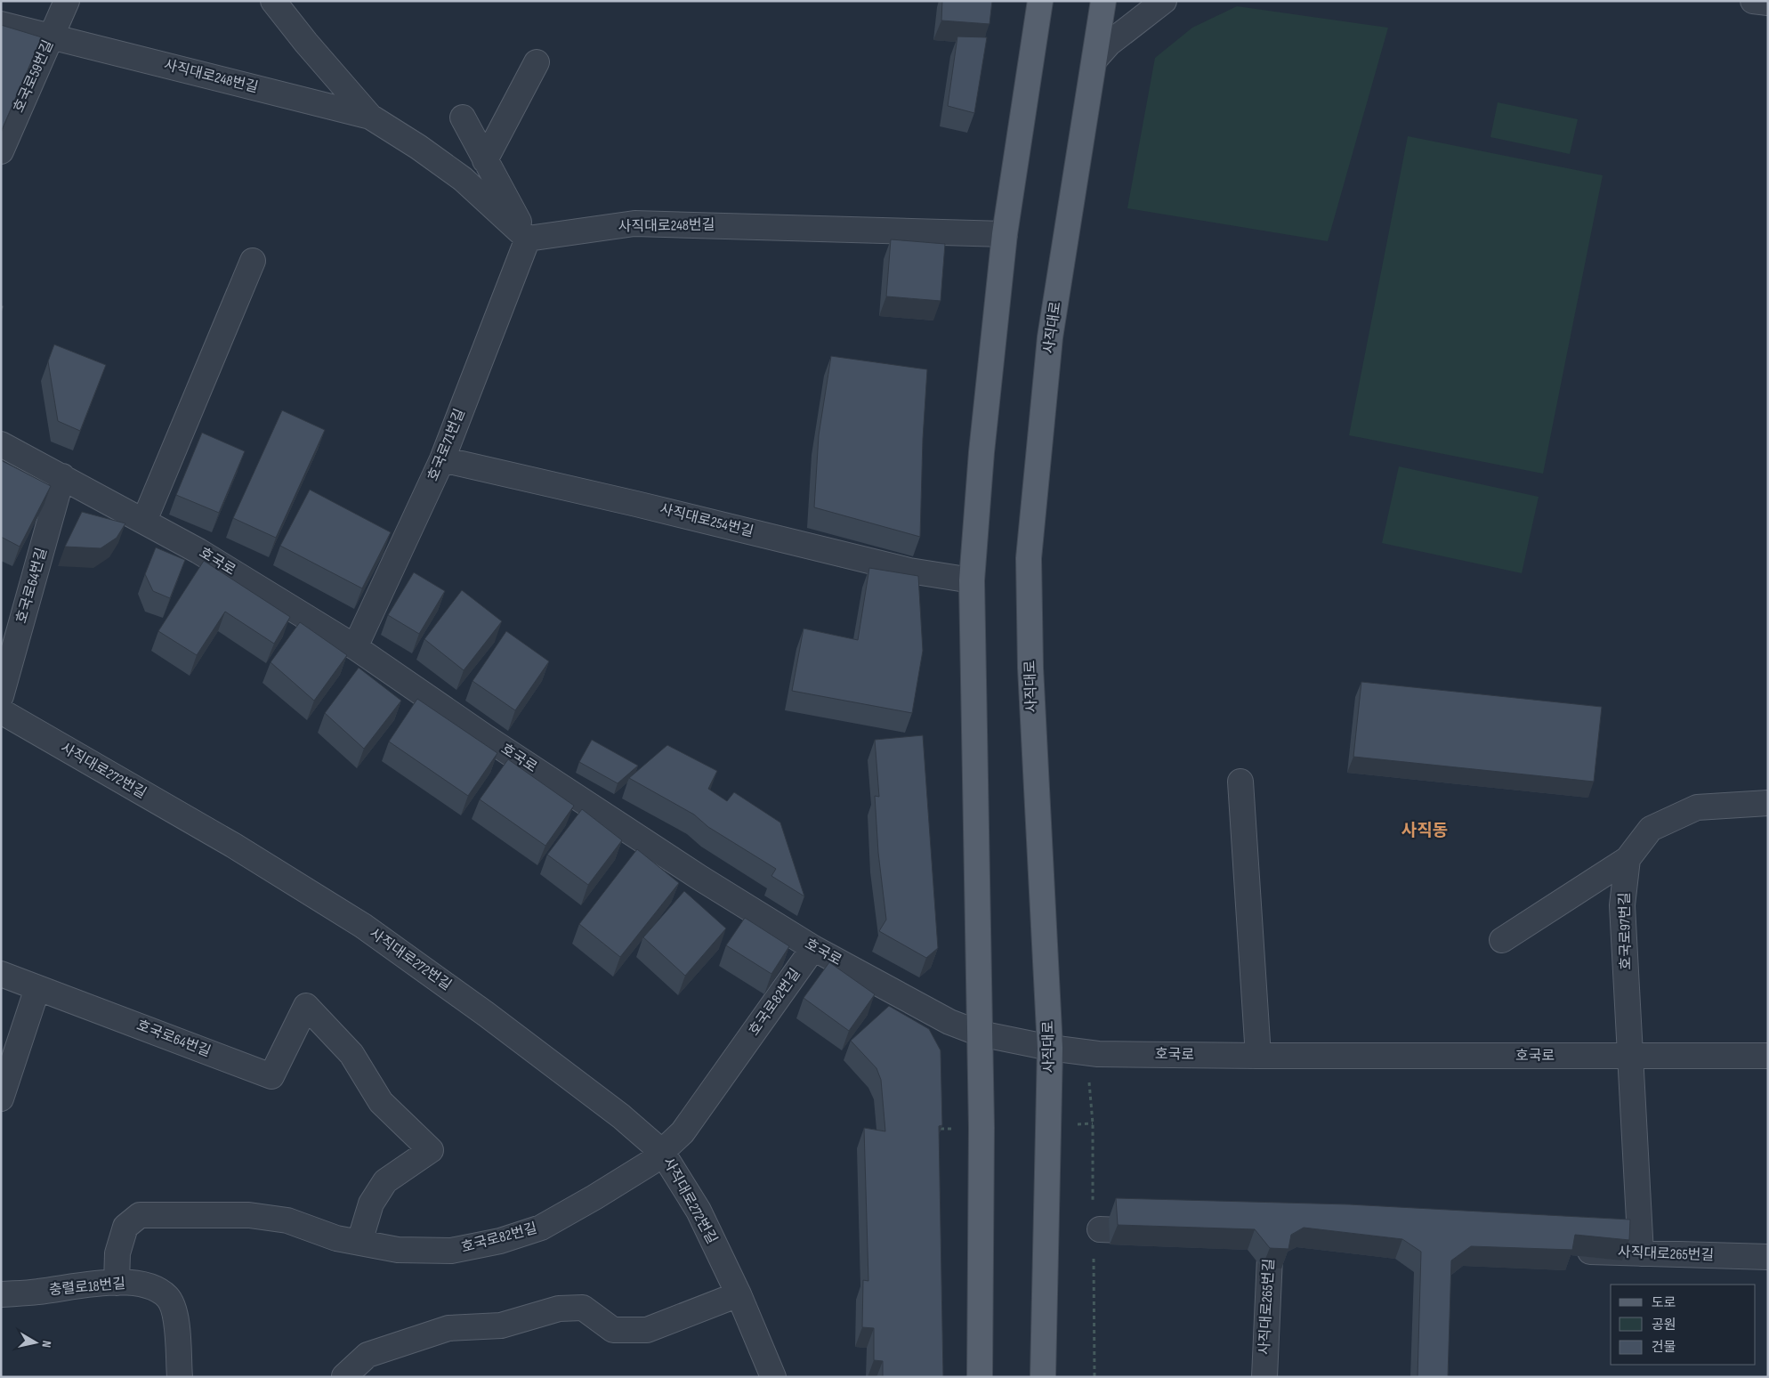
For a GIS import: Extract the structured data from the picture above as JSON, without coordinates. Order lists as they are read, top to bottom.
{
  "streets": {
    "main road": ["사직대로"],
    "street": [
      "호국로59번길",
      "사직대로248번길",
      "호국로71번길",
      "사직대로254번길",
      "호국로",
      "호국로64번길",
      "사직대로272번길",
      "호국로97번길",
      "호국로82번길",
      "사직대로265번길",
      "충렬로18번길"
    ]
  },
  "crossings": [
    ["호국로59번길", "사직대로248번길"],
    ["사직대로248번길", "호국로71번길"],
    ["사직대로", "호국로"],
    ["호국로71번길", "사직대로254번길"],
    ["호국로71번길", "호국로"],
    ["호국로", "호국로64번길"],
    ["호국로", "호국로97번길"],
    ["호국로", "호국로82번길"],
    ["호국로64번길", "호국로82번길"],
    ["사직대로272번길", "호국로82번길"],
    ["호국로97번길", "사직대로265번길"],
    ["호국로82번길", "충렬로18번길"]
  ],
  "districts": ["사직동"],
  "legend": ["도로", "공원", "건물"],
  "north": "right"
}
